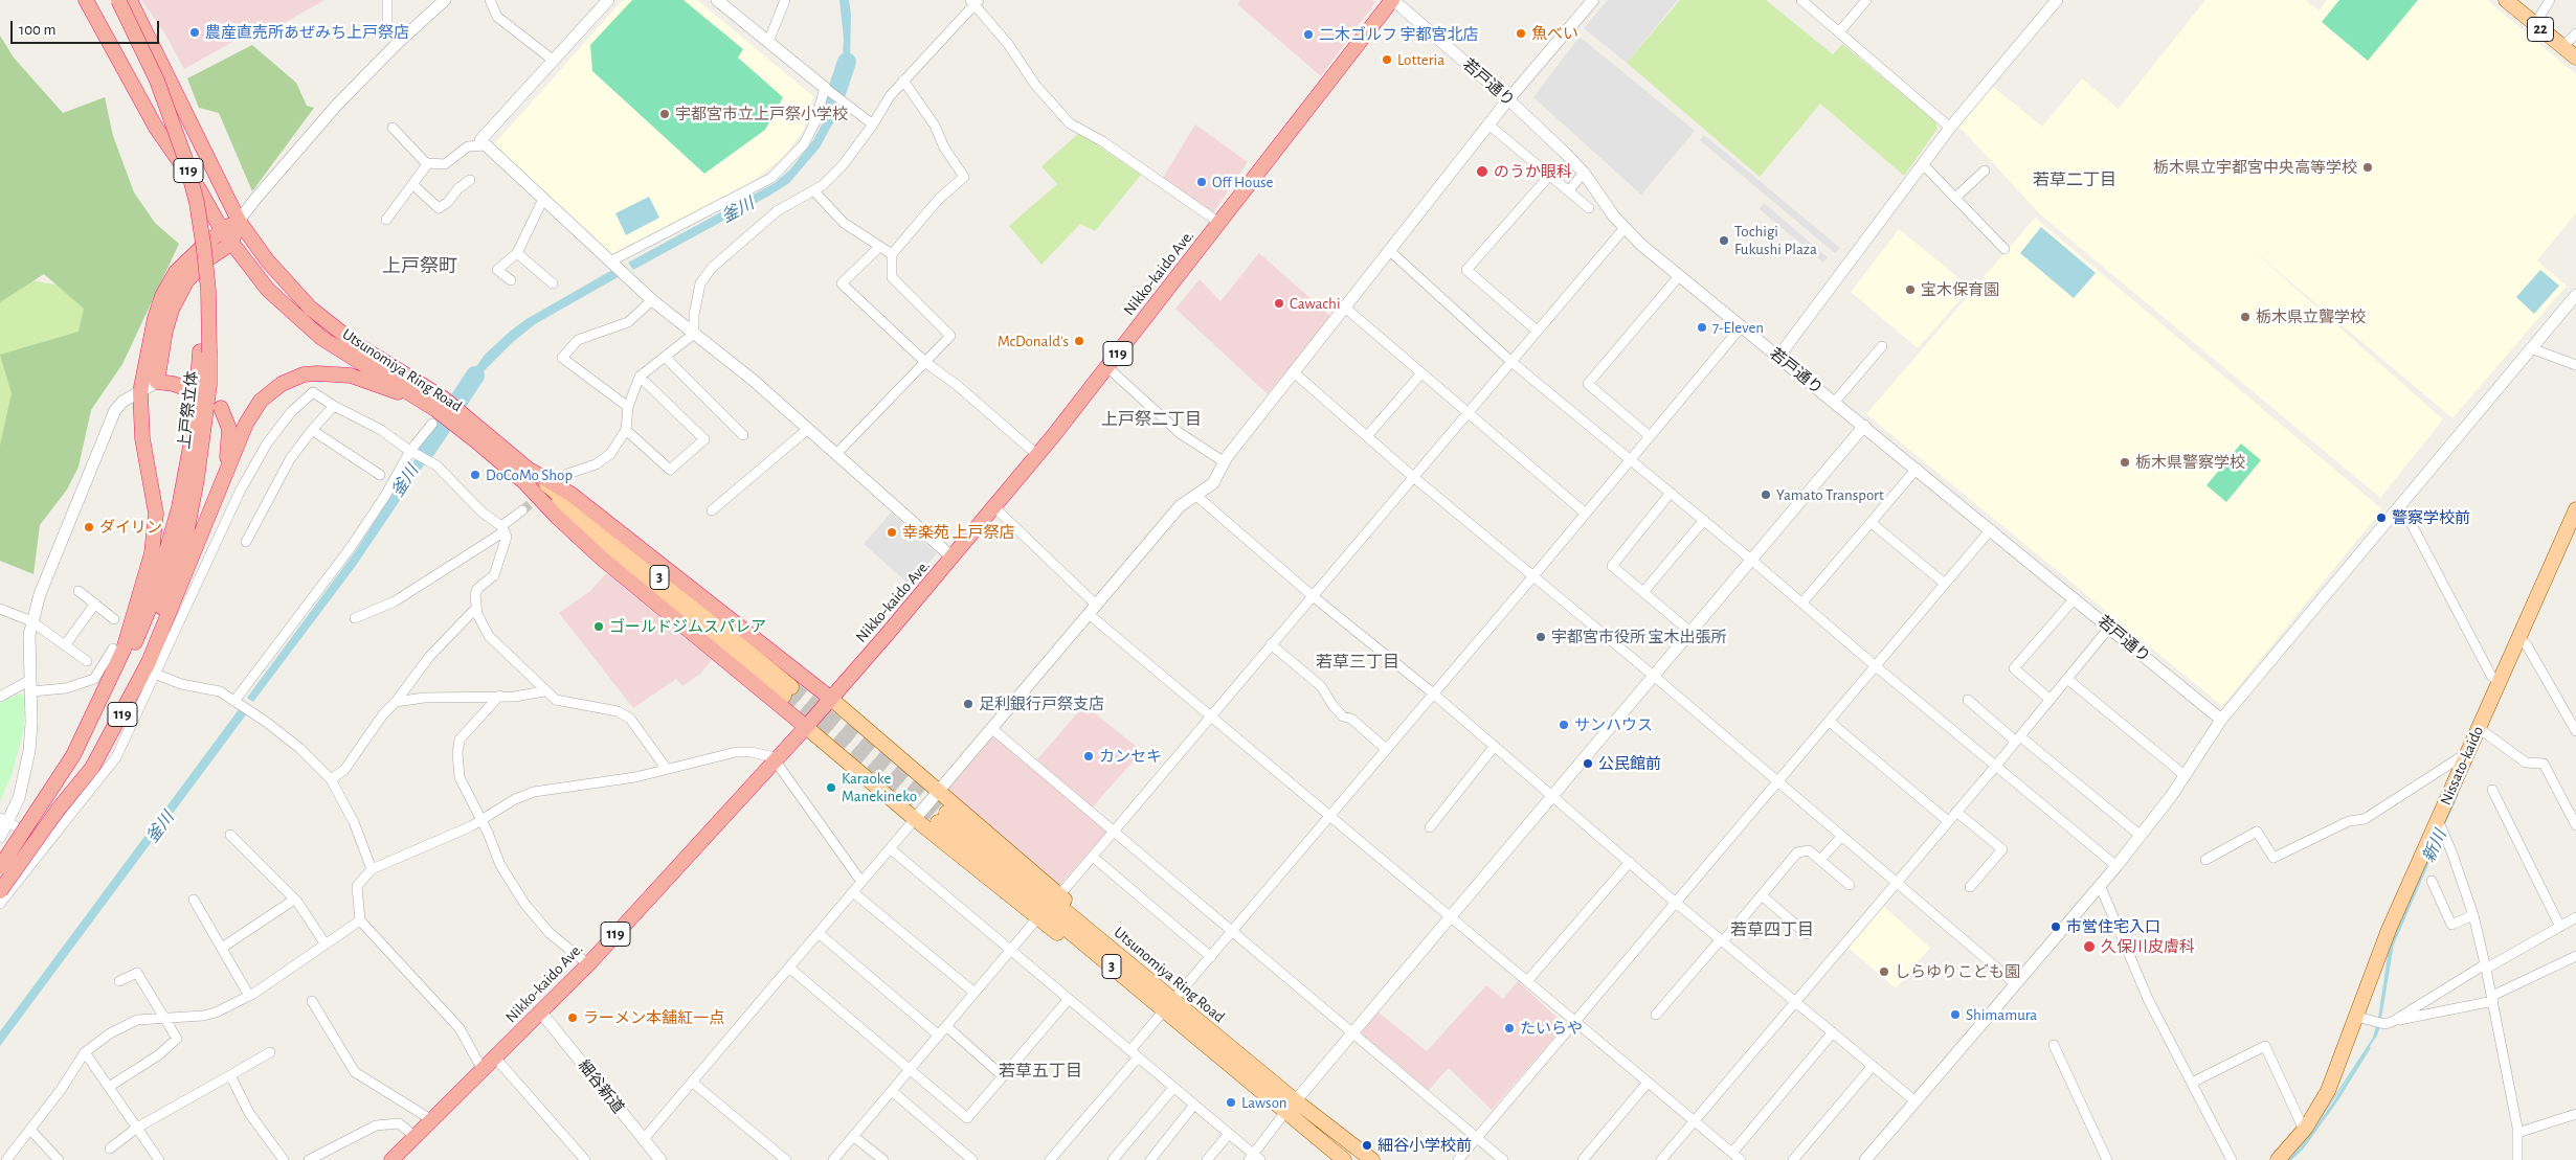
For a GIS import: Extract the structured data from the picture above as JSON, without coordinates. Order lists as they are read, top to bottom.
{
  "streets": {
    "highway": [
      "119",
      "Nikko-kaido Ave.",
      "Utsunomiya Ring Road",
      "上戸祭立体"
    ],
    "main road": ["22", "3", "Nissato-kaido"],
    "street": ["若戸通り", "細谷新道"]
  },
  "crossings": [
    ["若戸通り", "Nikko-kaido Ave."],
    ["119", "Nikko-kaido Ave."],
    ["119", "Utsunomiya Ring Road"],
    ["119", "上戸祭立体"],
    ["119", "3"],
    ["Nikko-kaido Ave.", "3"],
    ["Nikko-kaido Ave.", "細谷新道"],
    ["Utsunomiya Ring Road", "3"]
  ],
  "districts": [
    "若草二丁目",
    "上戸祭町",
    "上戸祭二丁目",
    "若草三丁目",
    "若草四丁目",
    "若草五丁目"
  ],
  "water": ["釜川", "新川"],
  "places": [
    "農産直売所あぜみち上戸祭店",
    "魚べい",
    "二木ゴルフ 宇都宮北店",
    "Lotteria",
    "宇都宮市立上戸祭小学校",
    "栃木県立宇都宮中央高等学校",
    "のうか眼科",
    "Off House",
    "Tochigi Fukushi Plaza",
    "宝木保育園",
    "Cawachi",
    "栃木県立聾学校",
    "7-Eleven",
    "McDonald's",
    "栃木県警察学校",
    "DoCoMo Shop",
    "Yamato Transport",
    "警察学校前",
    "ダイリン",
    "幸楽苑 上戸祭店",
    "ゴールドジムスパレア",
    "宇都宮市役所 宝木出張所",
    "足利銀行戸祭支店",
    "サンハウス",
    "カンセキ",
    "公民館前",
    "Karaoke Manekineko",
    "市営住宅入口",
    "久保川皮膚科",
    "しらゆりこども園",
    "Shimamura",
    "ラーメン本舗紅一点",
    "たいらや",
    "Lawson",
    "細谷小学校前"
  ],
  "scale_bar": "100 m"
}
